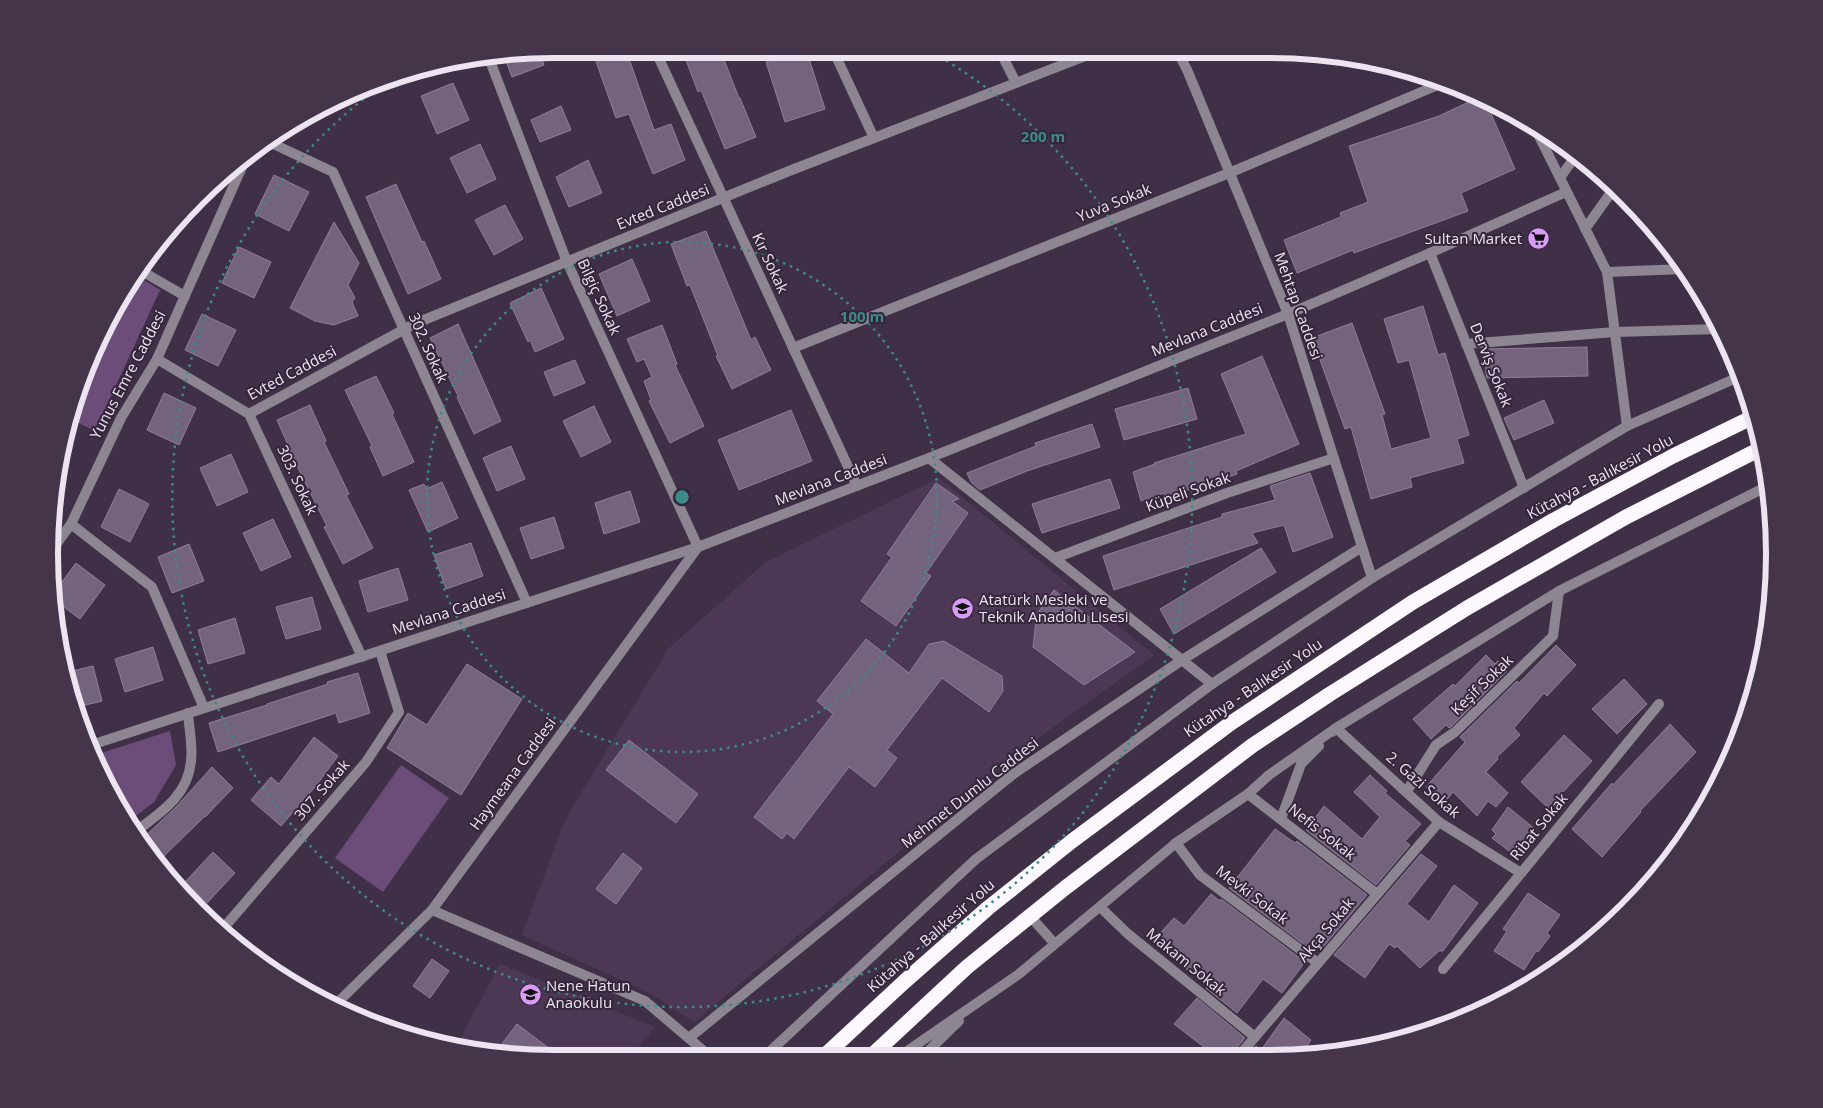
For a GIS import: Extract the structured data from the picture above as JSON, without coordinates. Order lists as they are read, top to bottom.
{
  "streets": {
    "highway": ["Kütahya - Balıkesir Yolu"],
    "street": [
      "Yuva Sokak",
      "Evted Caddesi",
      "Kır Sokak",
      "Bilgiç Sokak",
      "Mehtap Caddesi",
      "Mevlana Caddesi",
      "302. Sokak",
      "Derviş Sokak",
      "Yunus Emre Caddesi",
      "303. Sokak",
      "Küpeli Sokak",
      "Keşif Sokak",
      "Haymeana Caddesi",
      "2. Gazi Sokak",
      "307. Sokak",
      "Mehmet Dumlu Caddesi",
      "Ribat Sokak",
      "Nefis Sokak",
      "Mevki Sokak",
      "Akça Sokak",
      "Makam Sokak"
    ]
  },
  "crossings": [
    ["Yuva Sokak", "Kır Sokak"],
    ["Yuva Sokak", "Mehtap Caddesi"],
    ["Evted Caddesi", "Kır Sokak"],
    ["Evted Caddesi", "Bilgiç Sokak"],
    ["Evted Caddesi", "302. Sokak"],
    ["Evted Caddesi", "303. Sokak"],
    ["Kır Sokak", "Mevlana Caddesi"],
    ["Bilgiç Sokak", "Mevlana Caddesi"],
    ["Bilgiç Sokak", "Haymeana Caddesi"],
    ["Mehtap Caddesi", "Mevlana Caddesi"],
    ["Mehtap Caddesi", "Küpeli Sokak"],
    ["Mehtap Caddesi", "Mehmet Dumlu Caddesi"],
    ["Mevlana Caddesi", "302. Sokak"],
    ["Mevlana Caddesi", "Derviş Sokak"],
    ["Mevlana Caddesi", "303. Sokak"],
    ["Mevlana Caddesi", "Haymeana Caddesi"],
    ["Mevlana Caddesi", "307. Sokak"],
    ["Keşif Sokak", "2. Gazi Sokak"],
    ["2. Gazi Sokak", "Ribat Sokak"],
    ["2. Gazi Sokak", "Akça Sokak"],
    ["Nefis Sokak", "Akça Sokak"],
    ["Mevki Sokak", "Akça Sokak"],
    ["Akça Sokak", "Makam Sokak"]
  ],
  "places": {
    "supermarket": ["Sultan Market"],
    "school or university": ["Atatürk Mesleki ve Teknik Anadolu Lisesi", "Nene Hatun Anaokulu"]
  },
  "rings": ["200 m", "100 m"]
}
